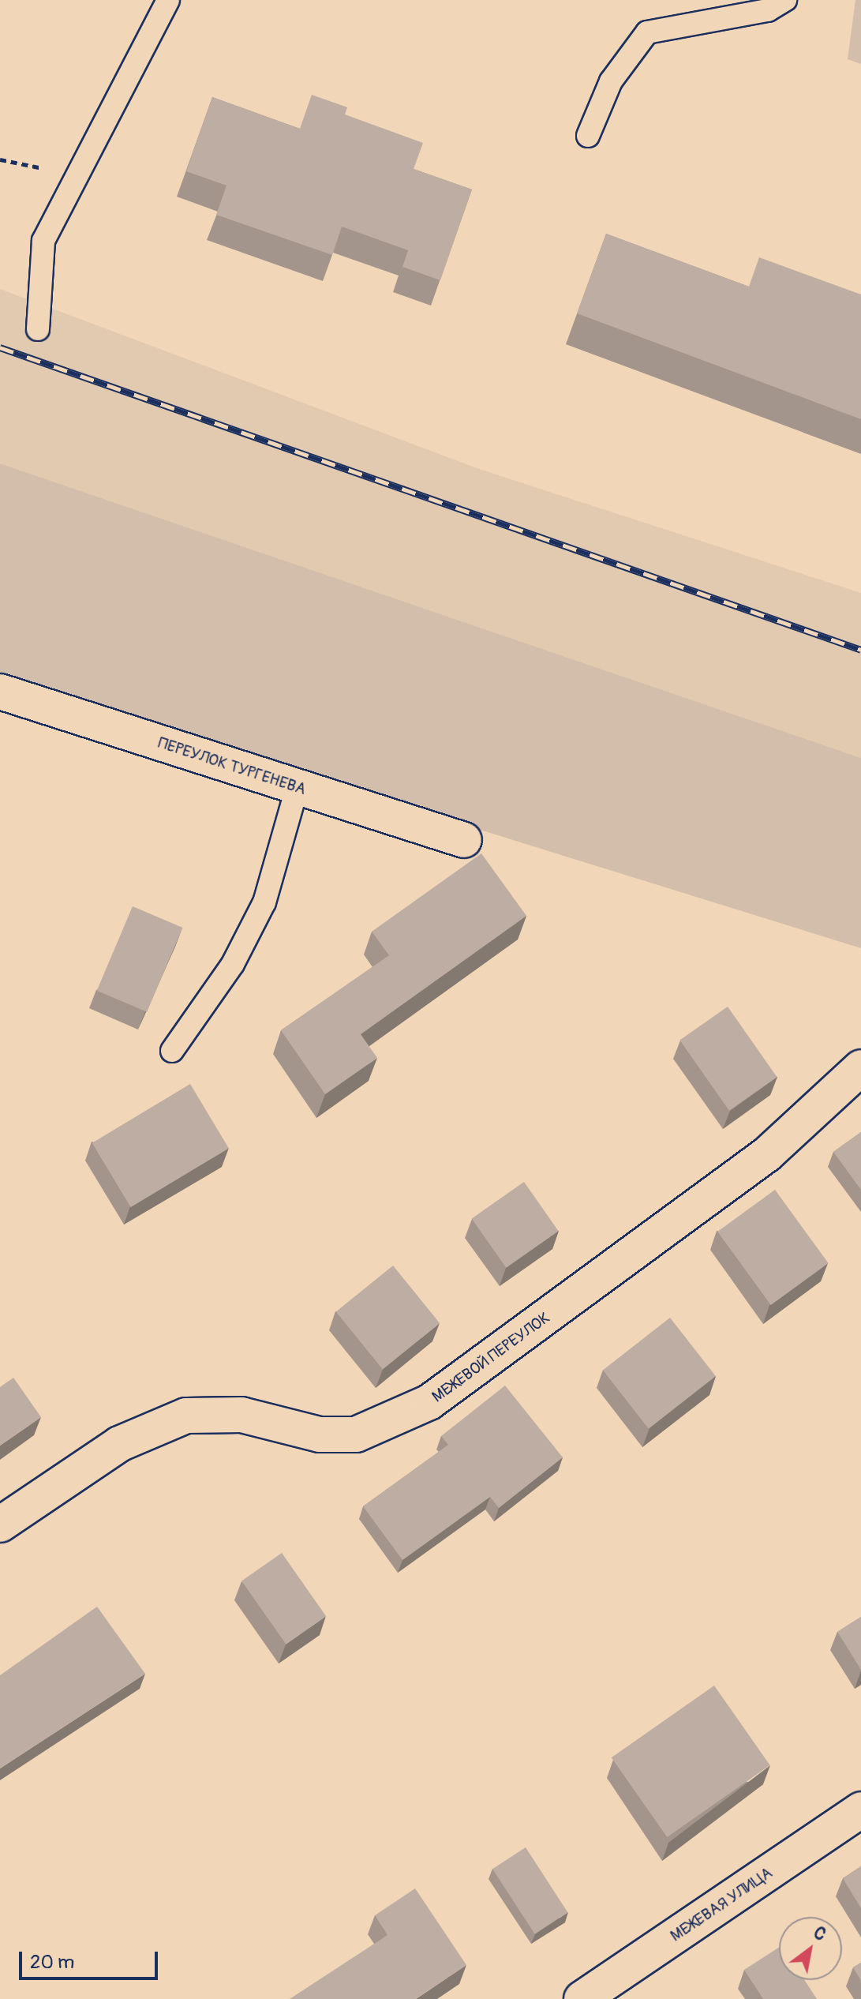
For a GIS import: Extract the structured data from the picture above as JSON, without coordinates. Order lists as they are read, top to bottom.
{
  "streets": {
    "street": ["ПЕРЕУЛОК ТУРГЕНЕВА", "МЕЖЕВОЙ ПЕРЕУЛОК", "МЕЖЕВАЯ УЛИЦА"]
  },
  "scale_bar": "20 m",
  "north": "top right"
}
